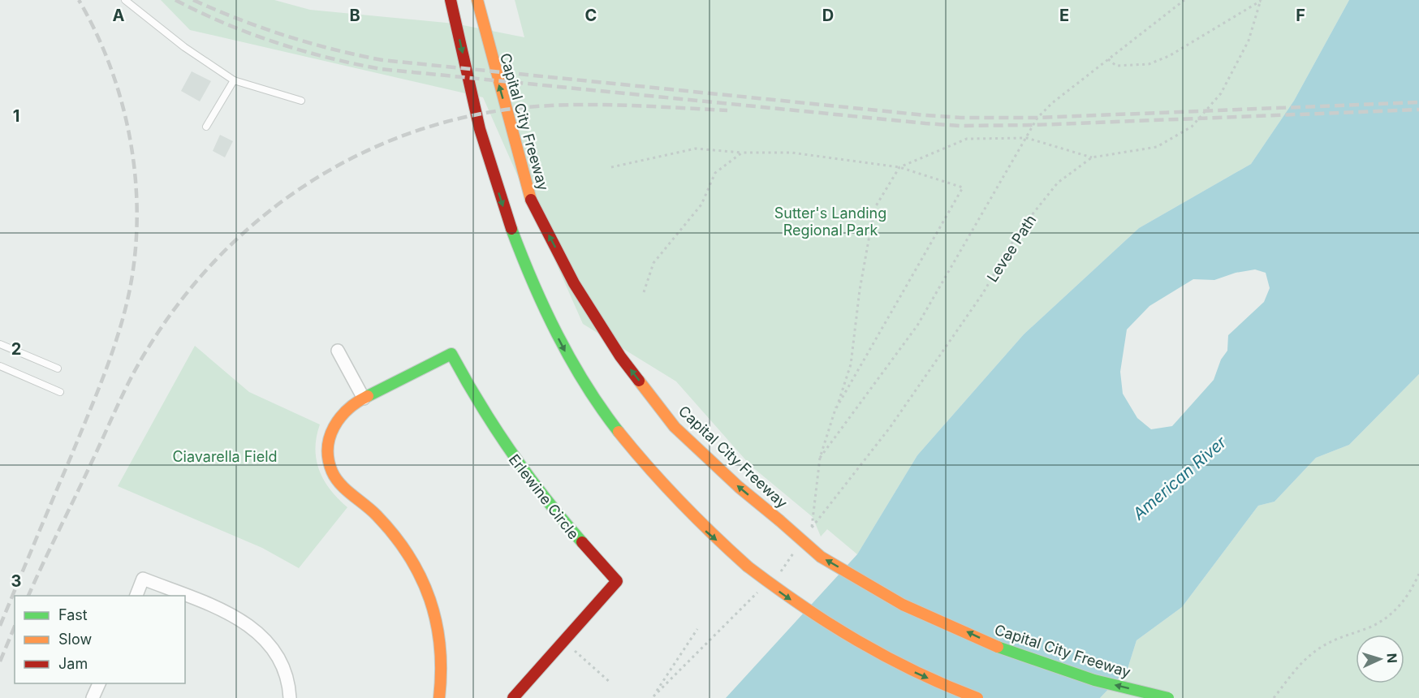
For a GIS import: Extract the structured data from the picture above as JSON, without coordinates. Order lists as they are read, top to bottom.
{
  "streets": {
    "main road": ["Capital City Freeway", "Erlewine Circle"],
    "path": ["Levee Path"]
  },
  "water": ["American River"],
  "parks": ["Sutter's Landing Regional Park", "Ciavarella Field"],
  "legend": ["Fast", "Slow", "Jam"],
  "north": "right",
  "grid": {
    "columns": [
      "A",
      "B",
      "C",
      "D",
      "E",
      "F"
    ],
    "rows": ["1", "2", "3"]
  }
}
